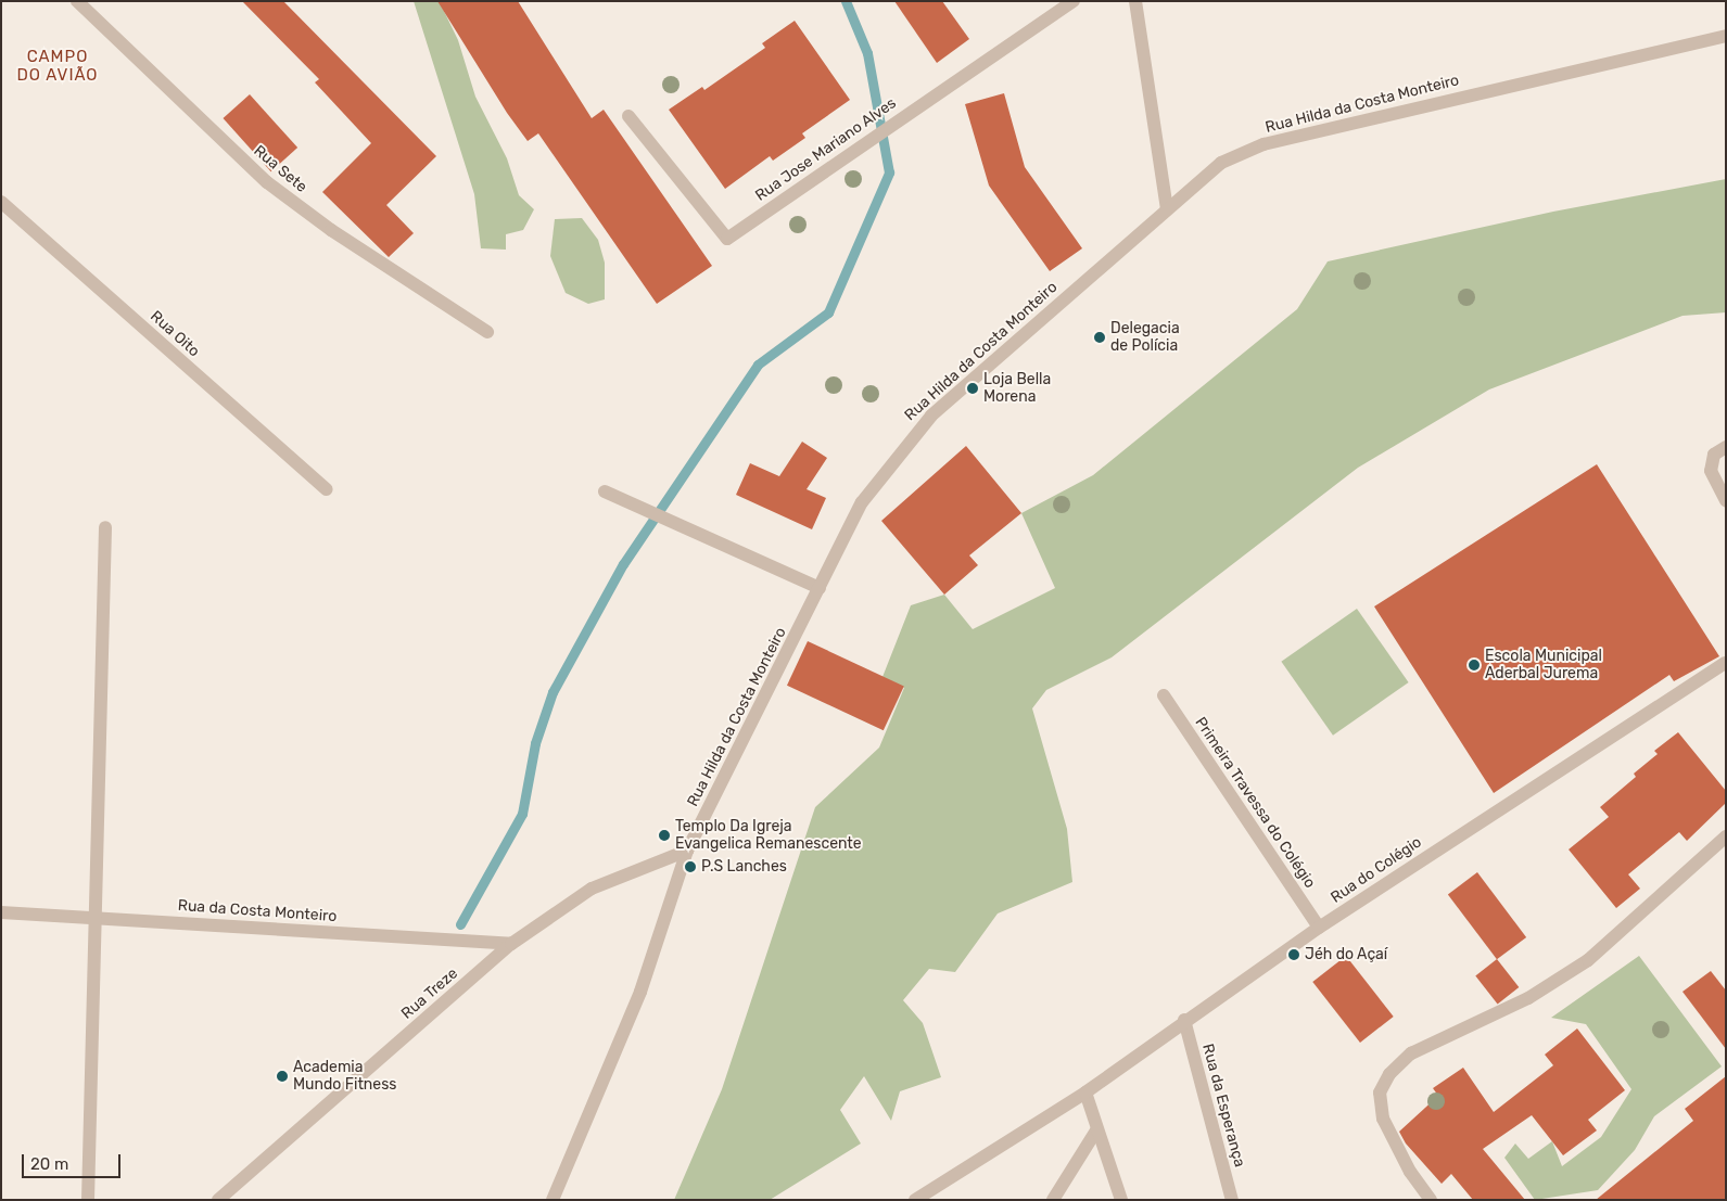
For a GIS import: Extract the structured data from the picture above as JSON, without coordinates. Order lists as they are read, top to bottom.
{
  "streets": {
    "street": [
      "Rua Hilda da Costa Monteiro",
      "Rua Jose Mariano Alves",
      "Rua Sete",
      "Rua Oito",
      "Primeira Travessa do Colégio",
      "Rua do Colégio",
      "Rua da Costa Monteiro",
      "Rua Treze",
      "Rua da Esperança"
    ]
  },
  "crossings": [
    ["Rua Hilda da Costa Monteiro", "Rua Treze"],
    ["Primeira Travessa do Colégio", "Rua do Colégio"],
    ["Rua do Colégio", "Rua da Esperança"],
    ["Rua da Costa Monteiro", "Rua Treze"]
  ],
  "districts": ["CAMPO DO AVIÃO"],
  "places": [
    "Delegacia de Polícia",
    "Loja Bella Morena",
    "Escola Municipal Aderbal Jurema",
    "Templo Da Igreja Evangelica Remanescente",
    "P.S Lanches",
    "Jéh do Açaí",
    "Academia Mundo Fitness"
  ],
  "scale_bar": "20 m"
}
